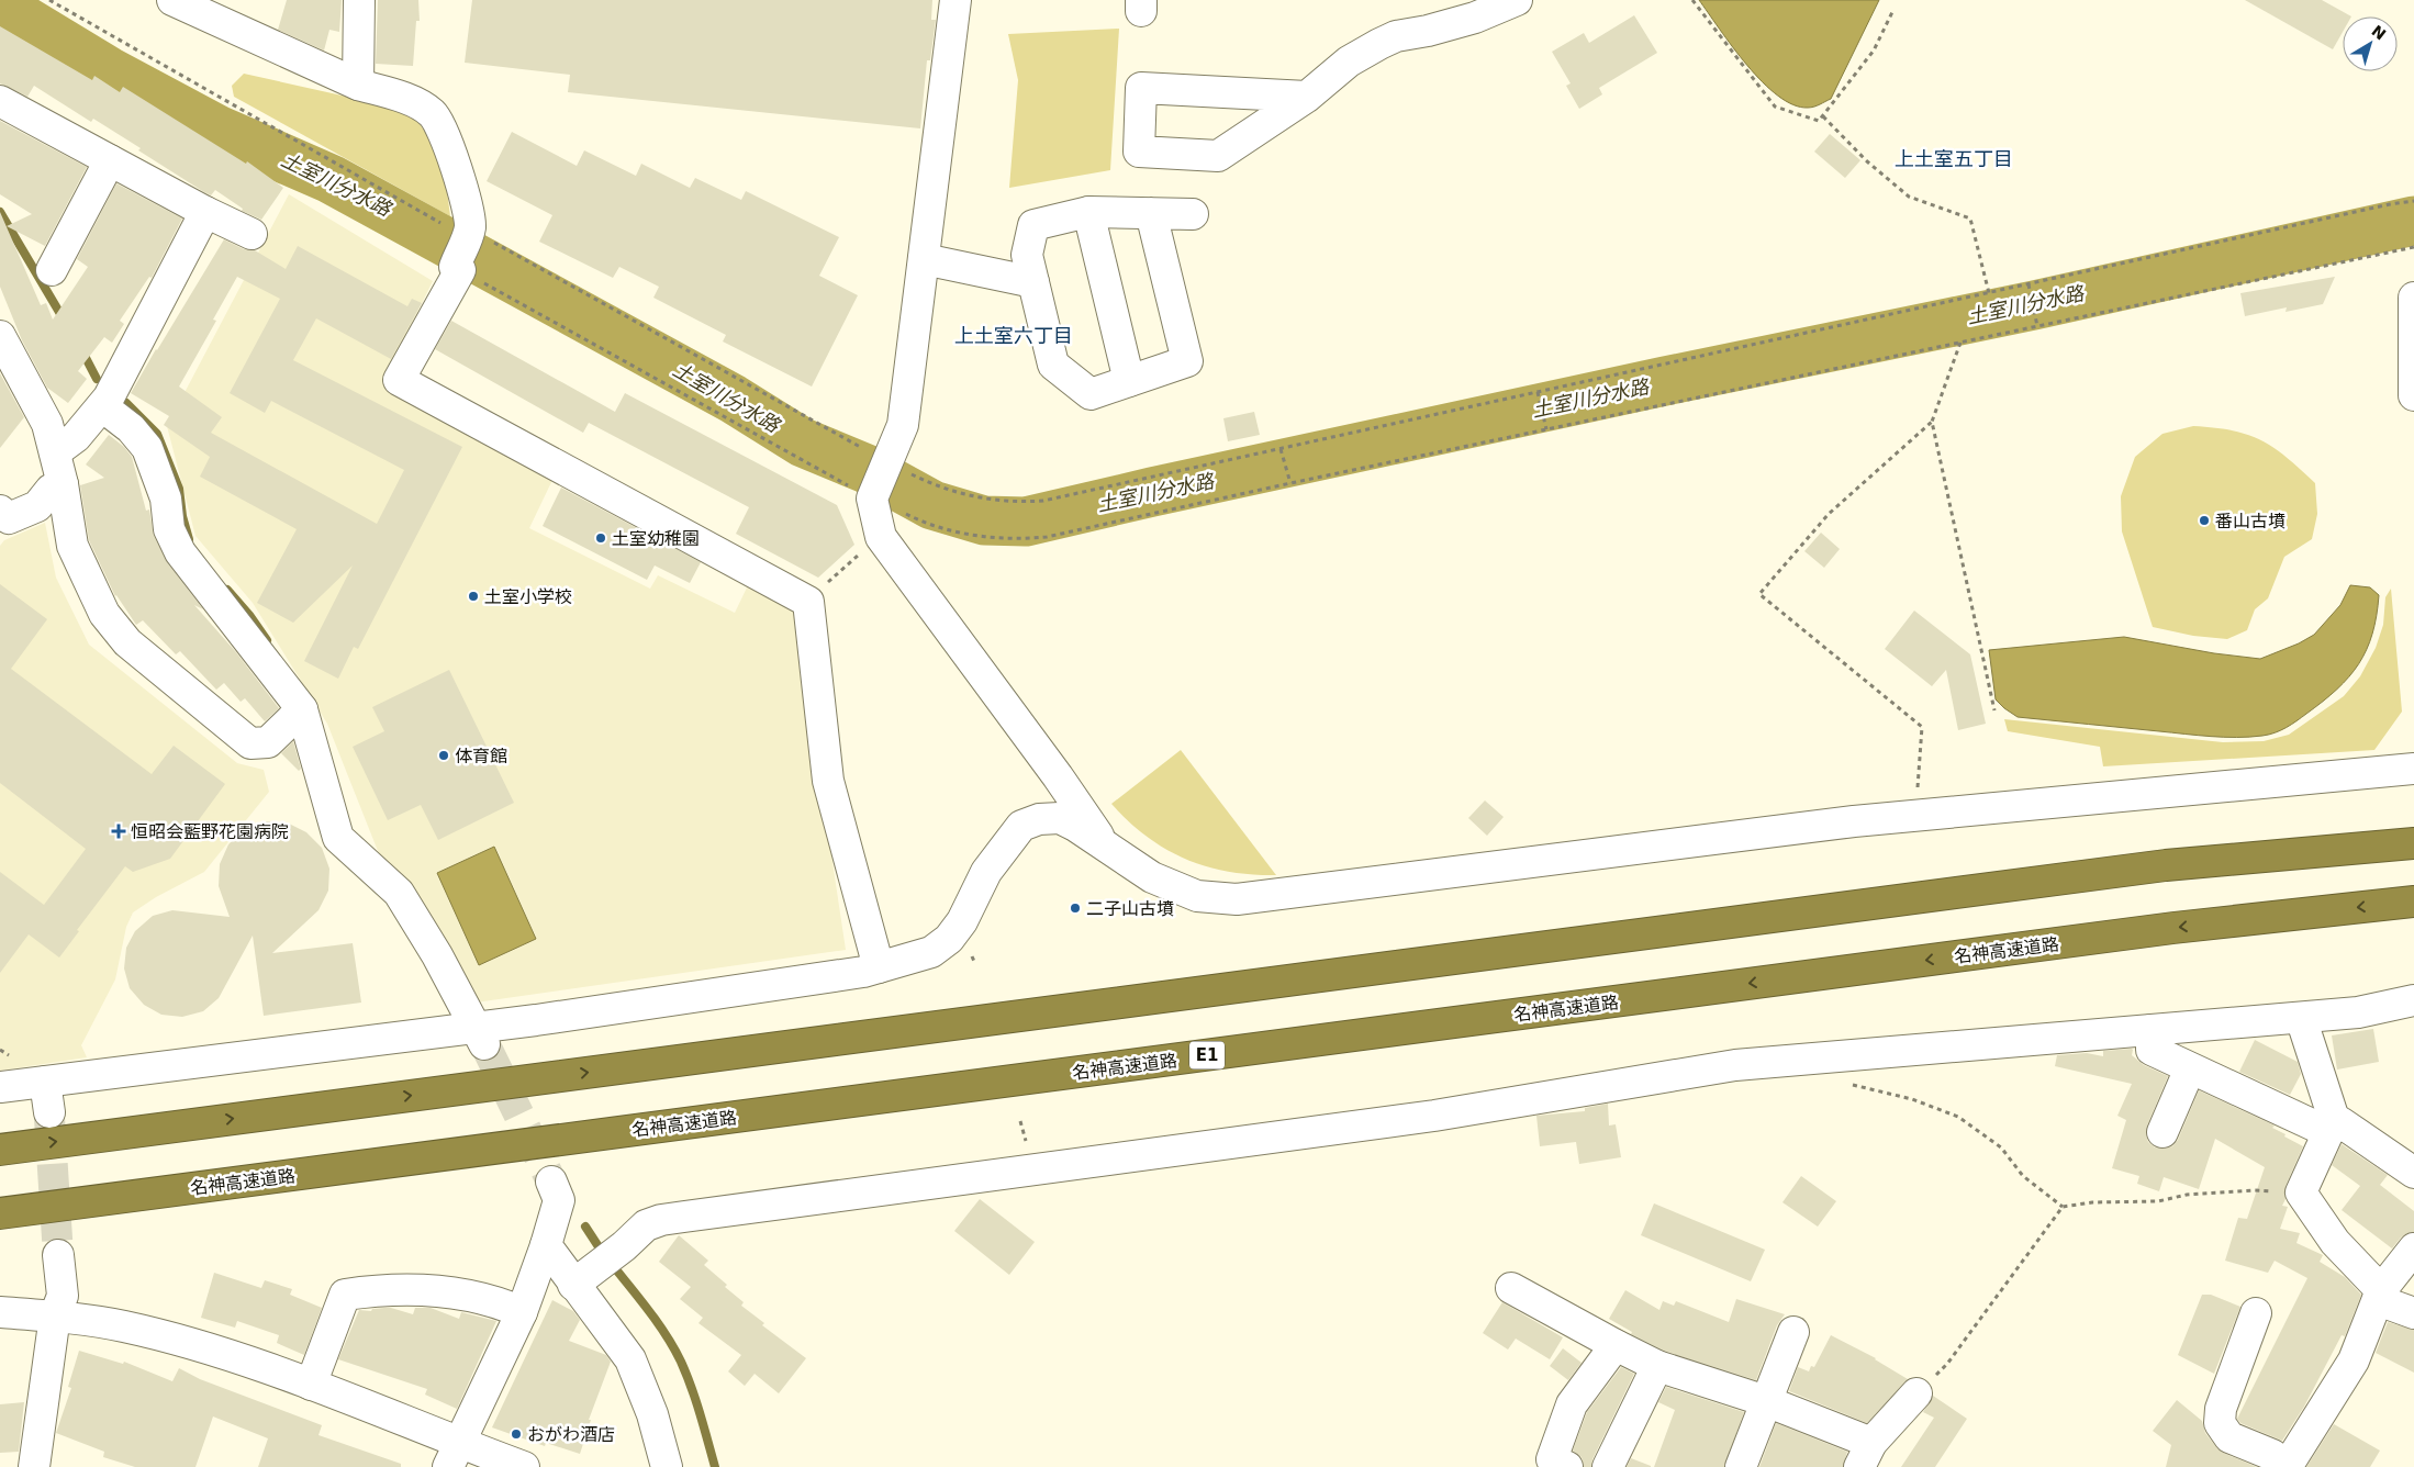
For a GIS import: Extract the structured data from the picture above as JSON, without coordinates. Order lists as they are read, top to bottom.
{
  "streets": {
    "highway": ["名神高速道路", "E1"]
  },
  "districts": ["上土室五丁目", "上土室六丁目"],
  "water": ["土室川分水路"],
  "places": {
    "other": [
      "番山古墳",
      "土室幼稚園",
      "土室小学校",
      "体育館",
      "二子山古墳",
      "おがわ酒店"
    ],
    "health": ["恒昭会藍野花園病院"]
  },
  "north": "top right"
}
